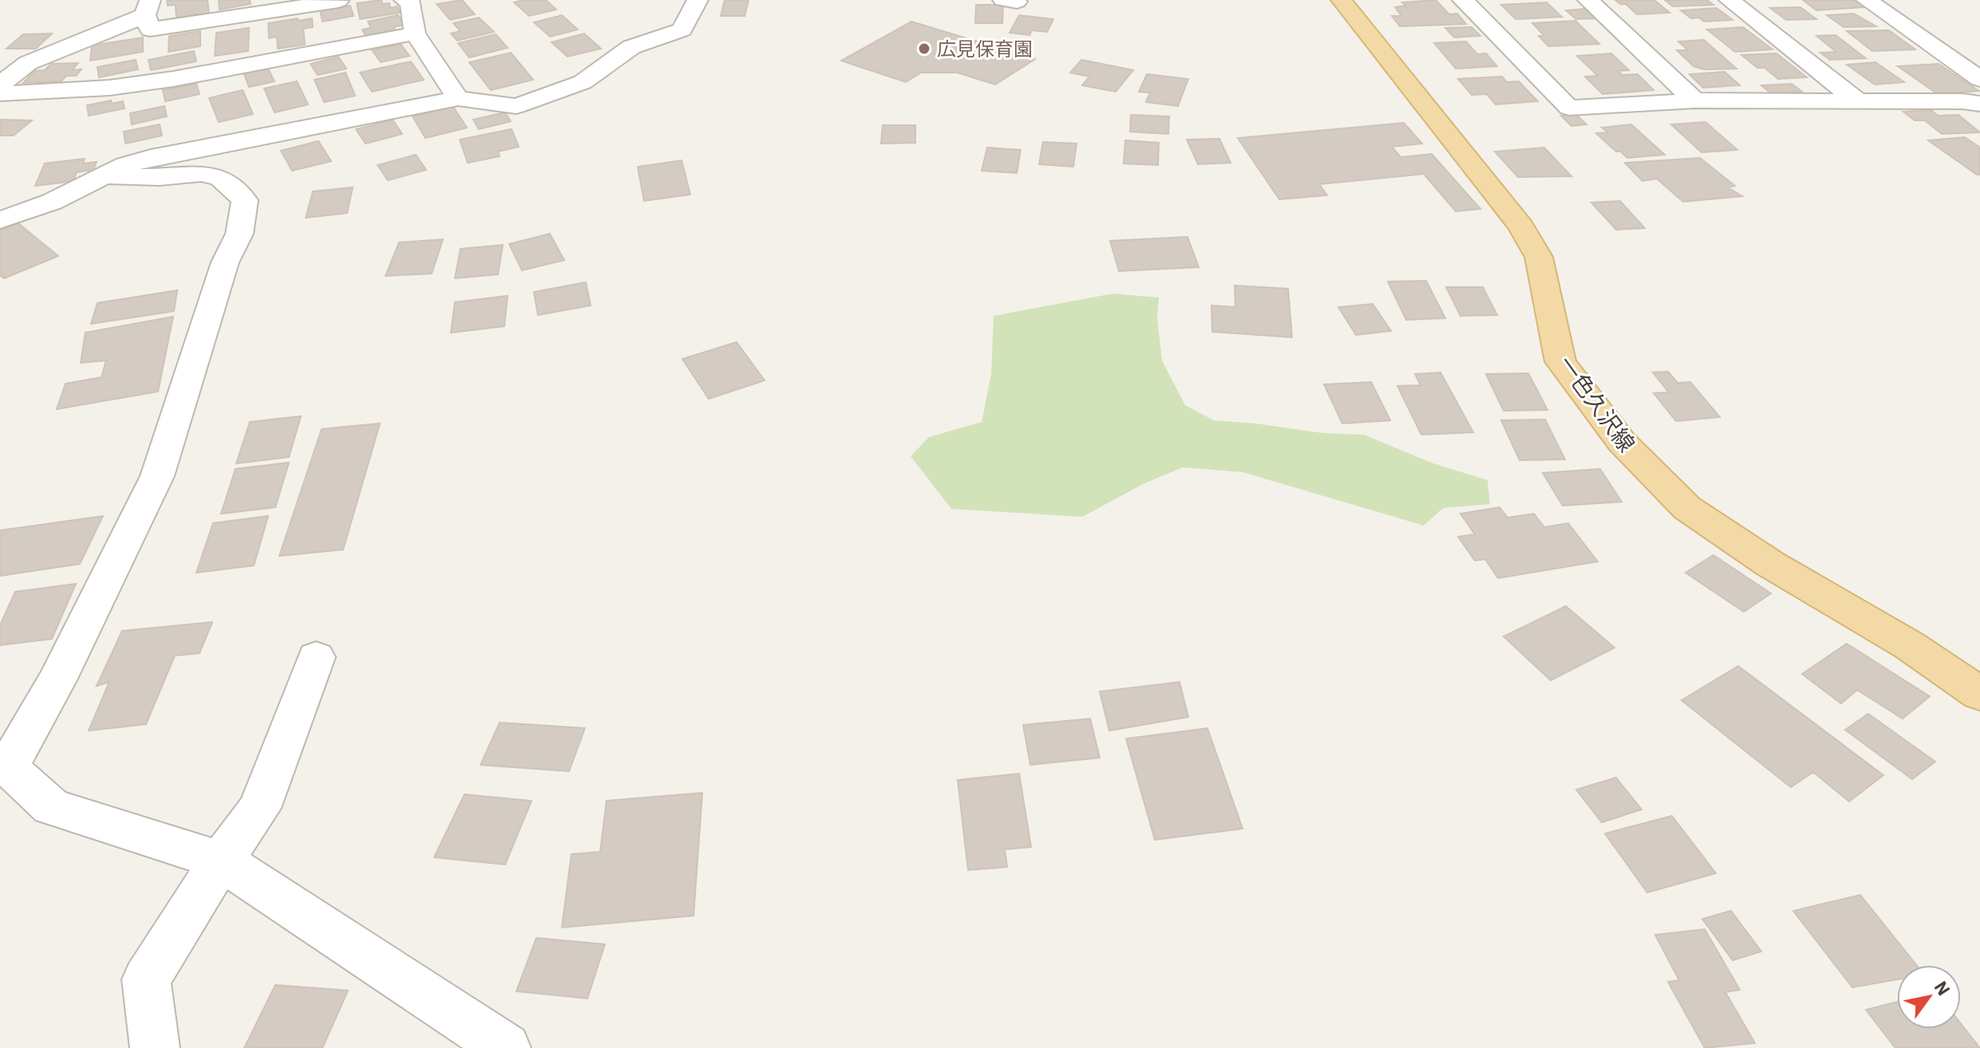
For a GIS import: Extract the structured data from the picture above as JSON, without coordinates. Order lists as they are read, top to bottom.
{
  "streets": {
    "main road": ["一色久沢線"]
  },
  "places": ["広見保育園"],
  "north": "top right"
}
